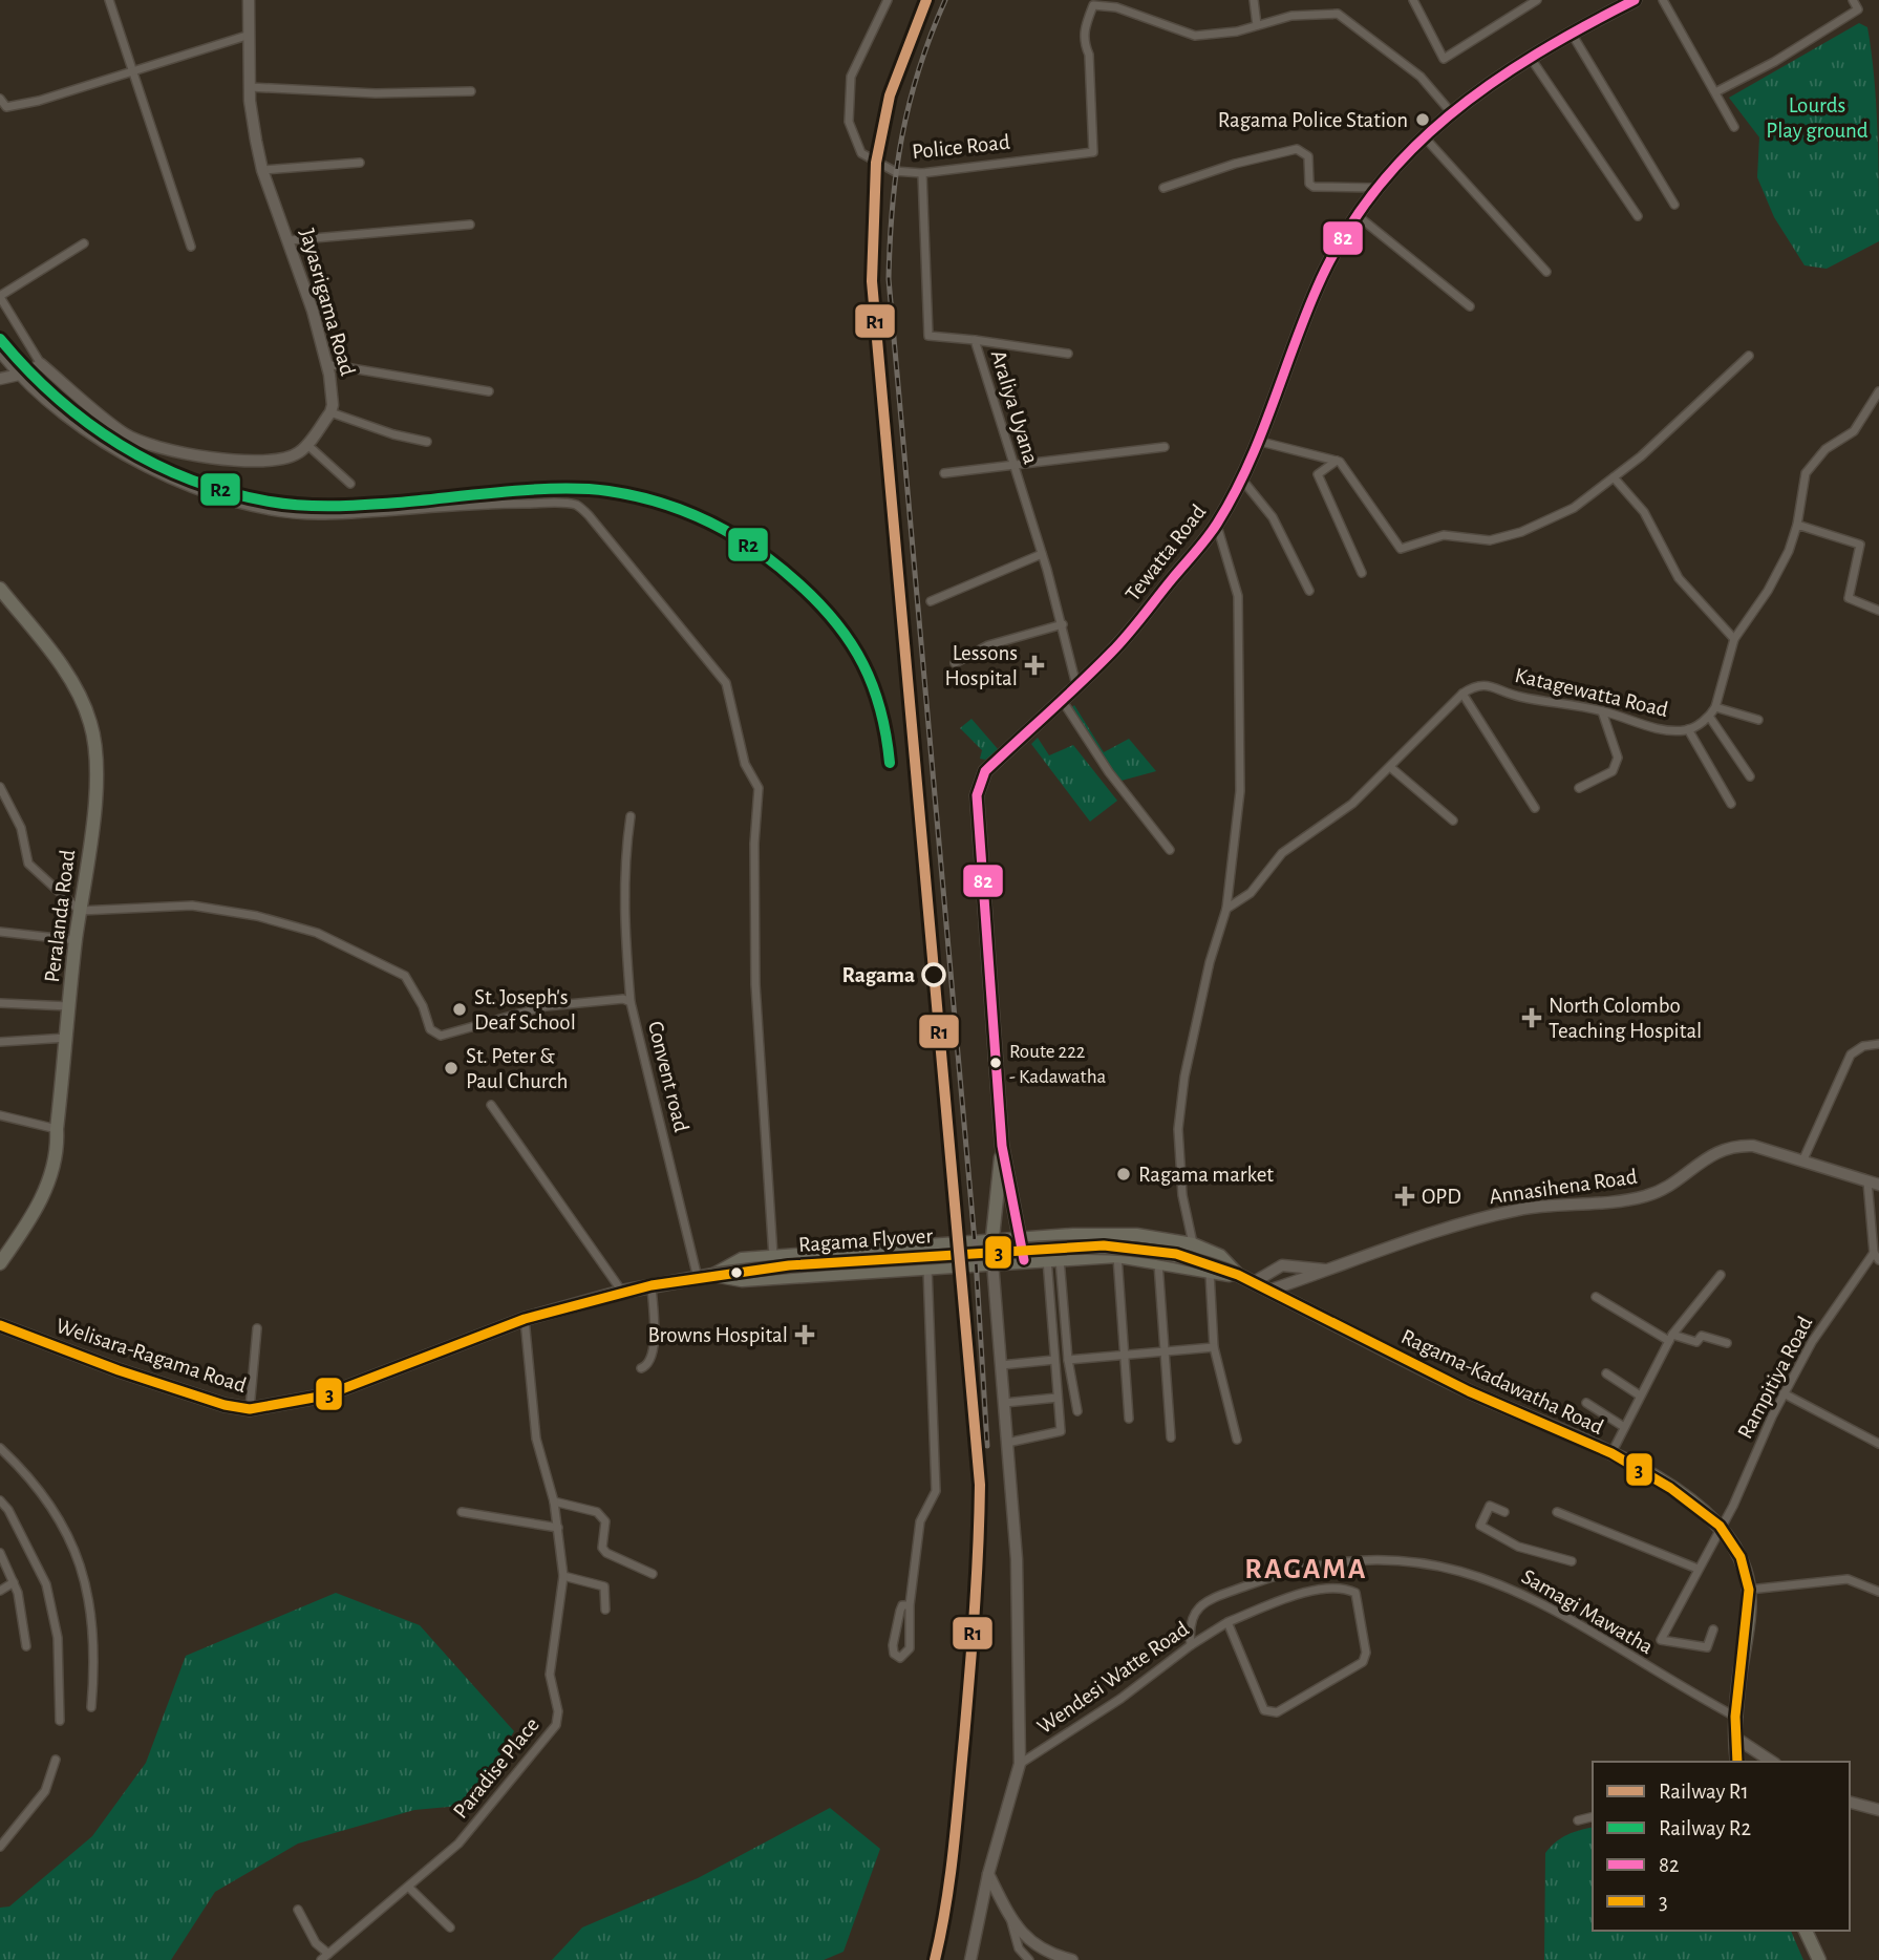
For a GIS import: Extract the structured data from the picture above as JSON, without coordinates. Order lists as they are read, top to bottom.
{
  "streets": {
    "main road": [
      "Tewatta Road",
      "Peralanda Road",
      "Ragama Flyover",
      "Welisara-Ragama Road",
      "Ragama-Kadawatha Road"
    ],
    "street": [
      "Police Road",
      "Jayasrigama Road",
      "Araliya Uyana",
      "Katagewatta Road",
      "Convent road",
      "Annasihena Road",
      "Rampitiya Road",
      "Samagi Mawatha",
      "Wendesi Watte Road",
      "Paradise Place"
    ]
  },
  "crossings": [
    ["Police Road", "Araliya Uyana"],
    ["Araliya Uyana", "Tewatta Road"],
    ["Peralanda Road", "Convent road"],
    ["Convent road", "Welisara-Ragama Road"],
    ["Annasihena Road", "Ragama-Kadawatha Road"],
    ["Ragama Flyover", "Welisara-Ragama Road"],
    ["Ragama Flyover", "Ragama-Kadawatha Road"],
    ["Welisara-Ragama Road", "Paradise Place"],
    ["Rampitiya Road", "Ragama-Kadawatha Road"],
    ["Ragama-Kadawatha Road", "Samagi Mawatha"],
    ["Samagi Mawatha", "Wendesi Watte Road"]
  ],
  "districts": ["RAGAMA"],
  "parks": ["Lourds Play ground"],
  "places": {
    "other": [
      "Ragama Police Station",
      "Ragama",
      "St. Joseph's Deaf School",
      "Route 222 - Kadawatha",
      "St. Peter & Paul Church",
      "Ragama market"
    ],
    "health": [
      "Lessons Hospital",
      "North Colombo Teaching Hospital",
      "OPD",
      "Browns Hospital"
    ]
  },
  "lines": [
    "rail line R1",
    "transit line 82",
    "rail line R2",
    "transit line 3"
  ],
  "legend": [
    "Railway R1",
    "Railway R2",
    "82",
    "3"
  ]
}
